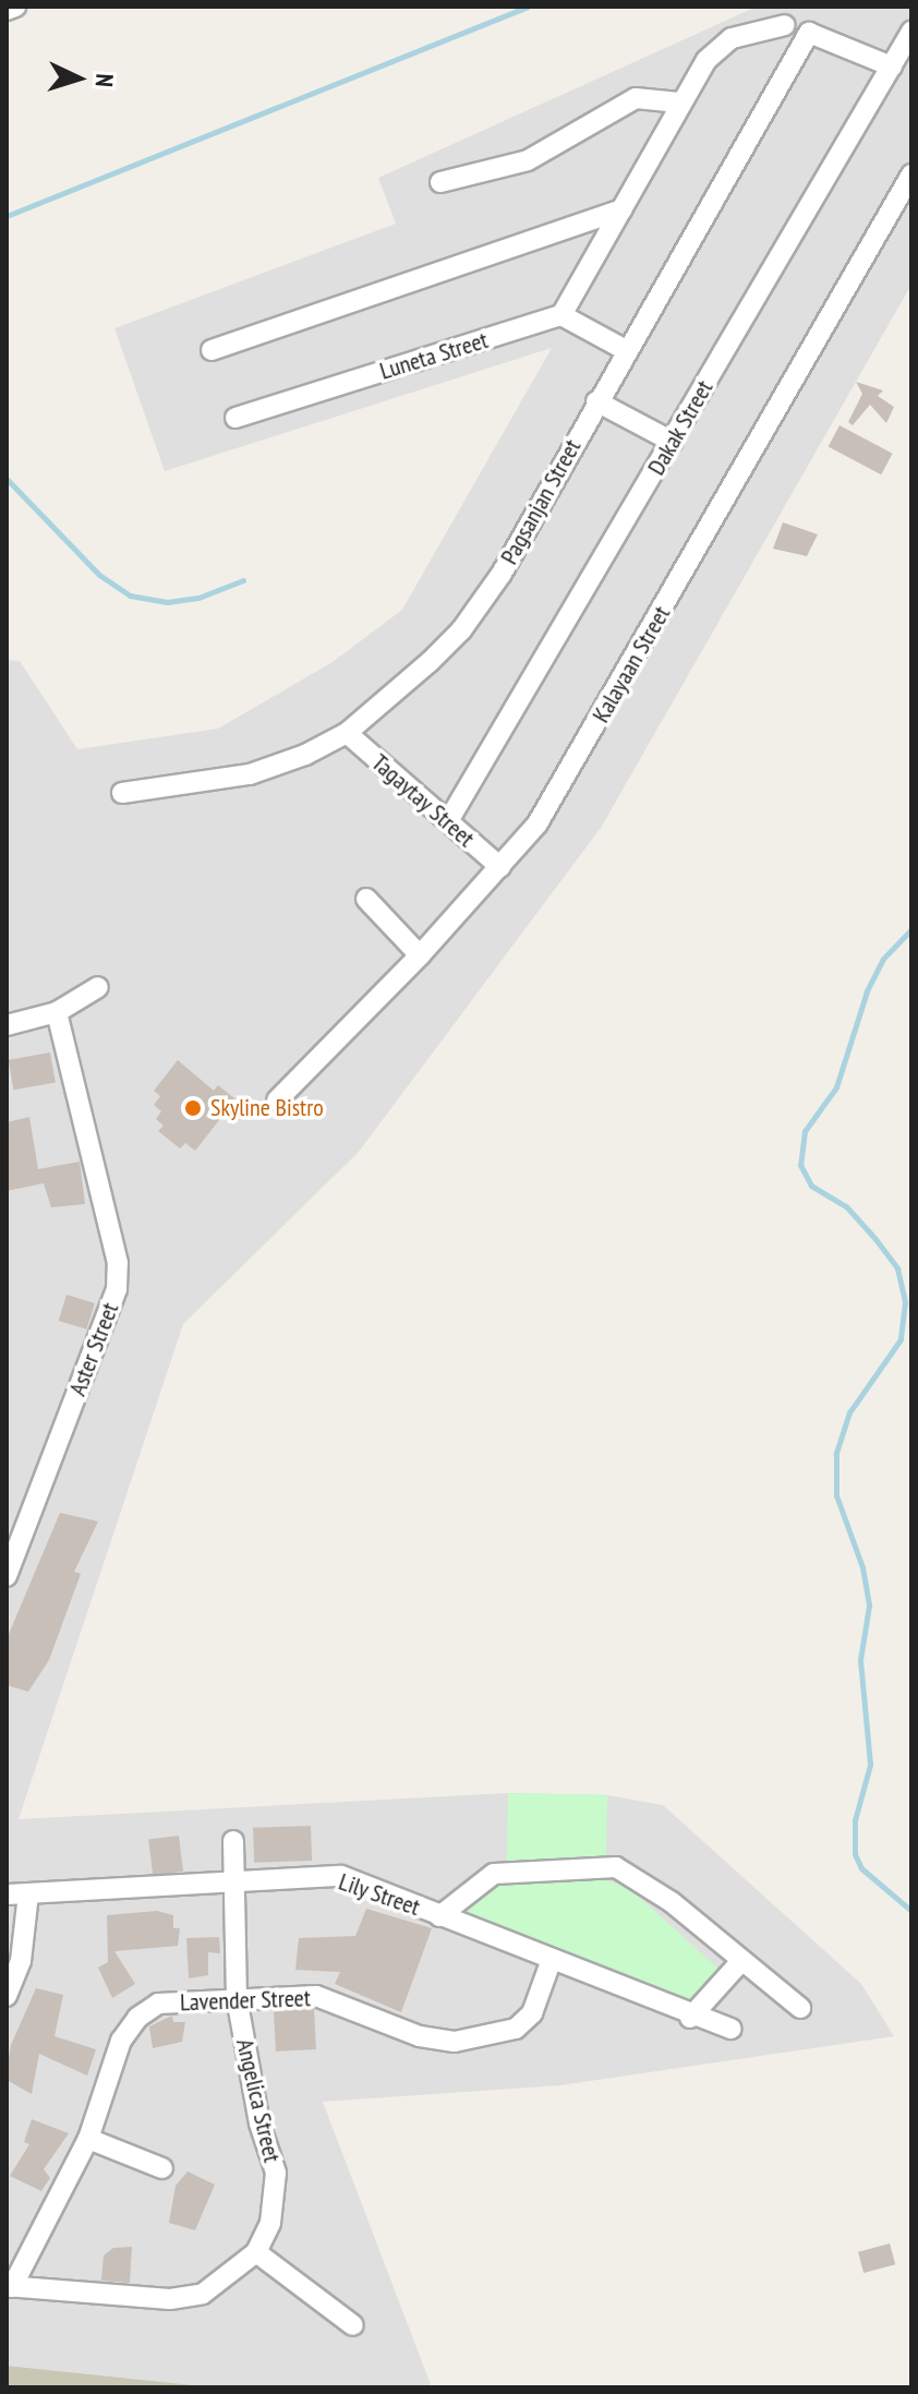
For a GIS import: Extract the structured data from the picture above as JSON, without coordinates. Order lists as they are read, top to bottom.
{
  "streets": {
    "street": [
      "Luneta Street",
      "Dakak Street",
      "Pagsanjan Street",
      "Kalayaan Street",
      "Tagaytay Street",
      "Aster Street",
      "Lily Street",
      "Lavender Street",
      "Angelica Street"
    ]
  },
  "crossings": [
    ["Dakak Street", "Pagsanjan Street"],
    ["Dakak Street", "Tagaytay Street"],
    ["Pagsanjan Street", "Tagaytay Street"],
    ["Kalayaan Street", "Tagaytay Street"],
    ["Lily Street", "Lavender Street"],
    ["Lily Street", "Angelica Street"],
    ["Lavender Street", "Angelica Street"]
  ],
  "places": ["Skyline Bistro"],
  "north": "right"
}
